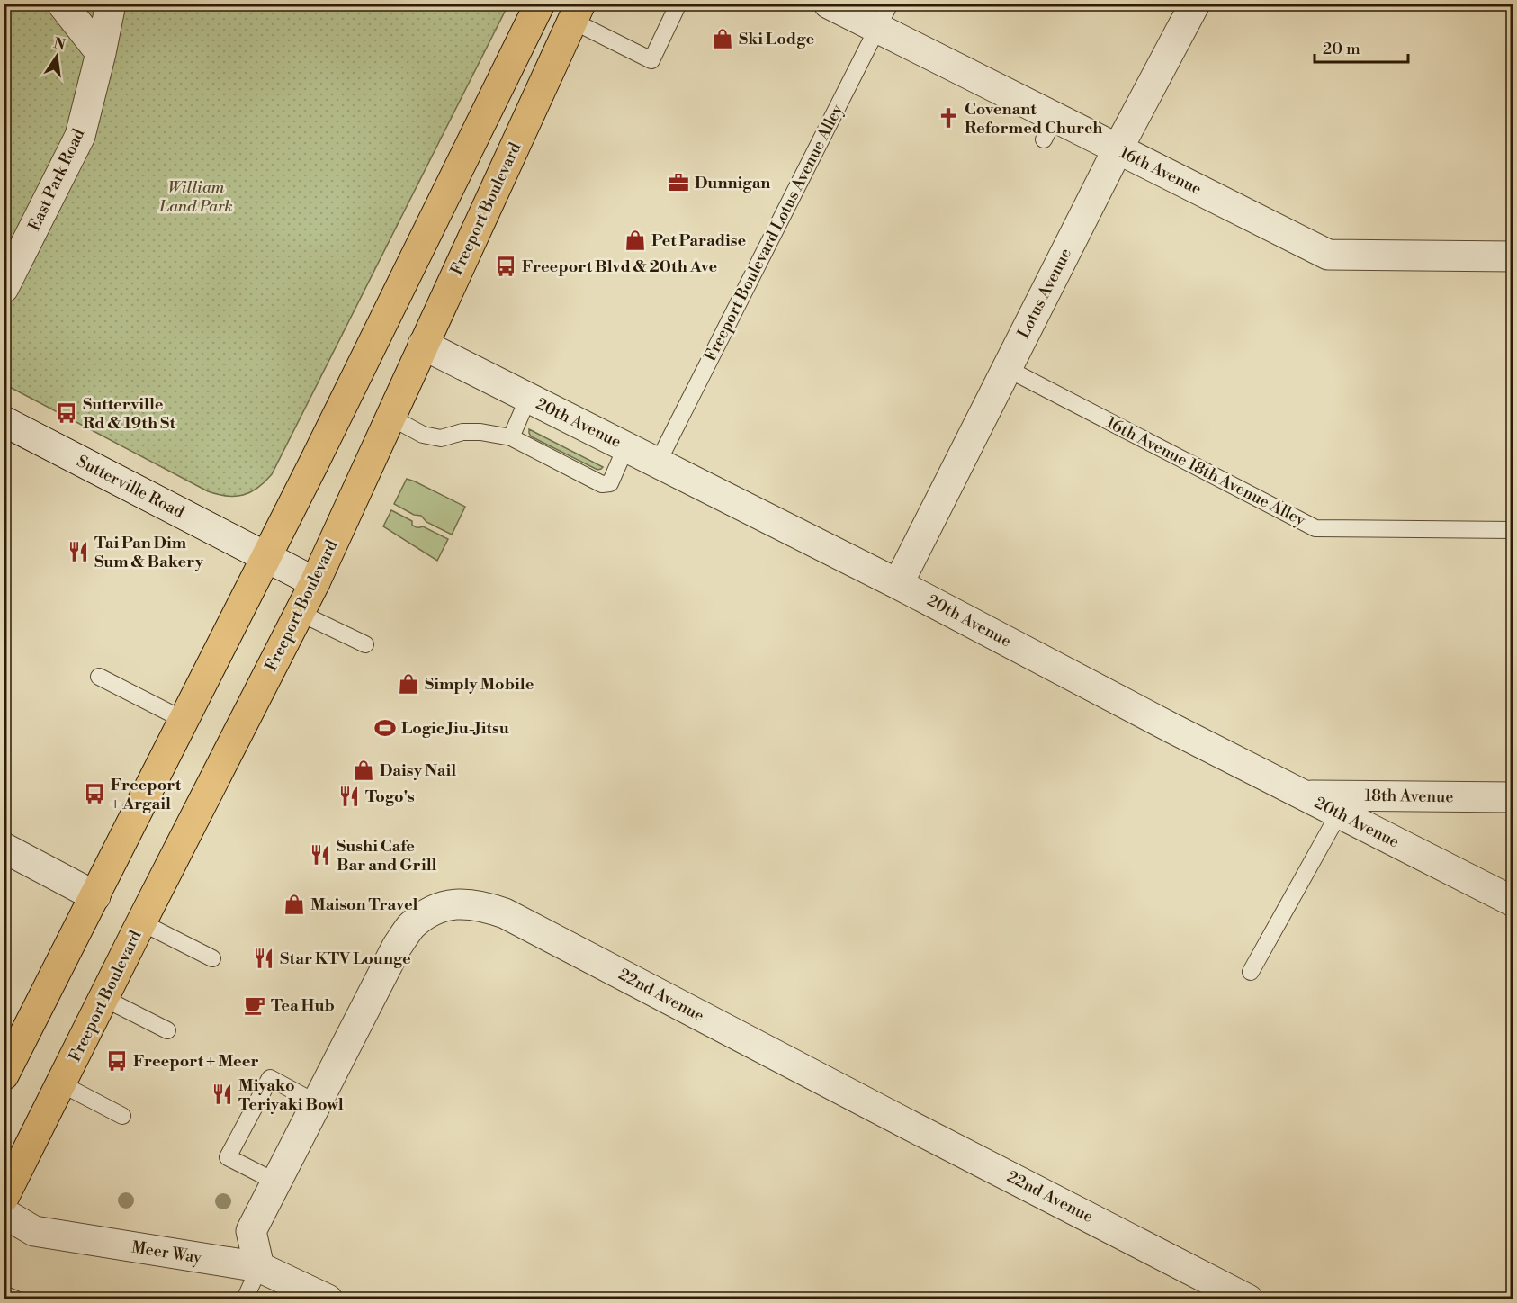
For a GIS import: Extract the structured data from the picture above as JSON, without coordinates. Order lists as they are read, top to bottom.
{
  "streets": {
    "main road": ["Freeport Boulevard"],
    "street": [
      "16th Avenue",
      "East Park Road",
      "Lotus Avenue",
      "20th Avenue",
      "Sutterville Road",
      "18th Avenue",
      "22nd Avenue",
      "Meer Way"
    ],
    "lane": ["Freeport Boulevard Lotus Avenue Alley", "16th Avenue 18th Avenue Alley"]
  },
  "crossings": [
    ["16th Avenue", "Freeport Boulevard Lotus Avenue Alley"],
    ["16th Avenue", "Lotus Avenue"],
    ["Freeport Boulevard", "20th Avenue"],
    ["Freeport Boulevard", "Sutterville Road"],
    ["Freeport Boulevard Lotus Avenue Alley", "20th Avenue"],
    ["Lotus Avenue", "20th Avenue"],
    ["Lotus Avenue", "16th Avenue 18th Avenue Alley"],
    ["20th Avenue", "18th Avenue"],
    ["22nd Avenue", "Meer Way"]
  ],
  "parks": ["William Land Park"],
  "places": {
    "shop": [
      "Ski Lodge",
      "Pet Paradise",
      "Simply Mobile",
      "Daisy Nail",
      "Maison Travel"
    ],
    "church": ["Covenant Reformed Church"],
    "office": ["Dunnigan"],
    "bus stop": [
      "Freeport Blvd & 20th Ave",
      "Sutterville Rd & 19th St",
      "Freeport + Argail",
      "Freeport + Meer"
    ],
    "restaurant": [
      "Tai Pan Dim Sum & Bakery",
      "Togo's",
      "Sushi Cafe Bar and Grill",
      "Star KTV Lounge",
      "Miyako Teriyaki Bowl"
    ],
    "sports": ["Logic Jiu-Jitsu"],
    "cafe": ["Tea Hub"]
  },
  "scale_bar": "20 m",
  "north": "top"
}
